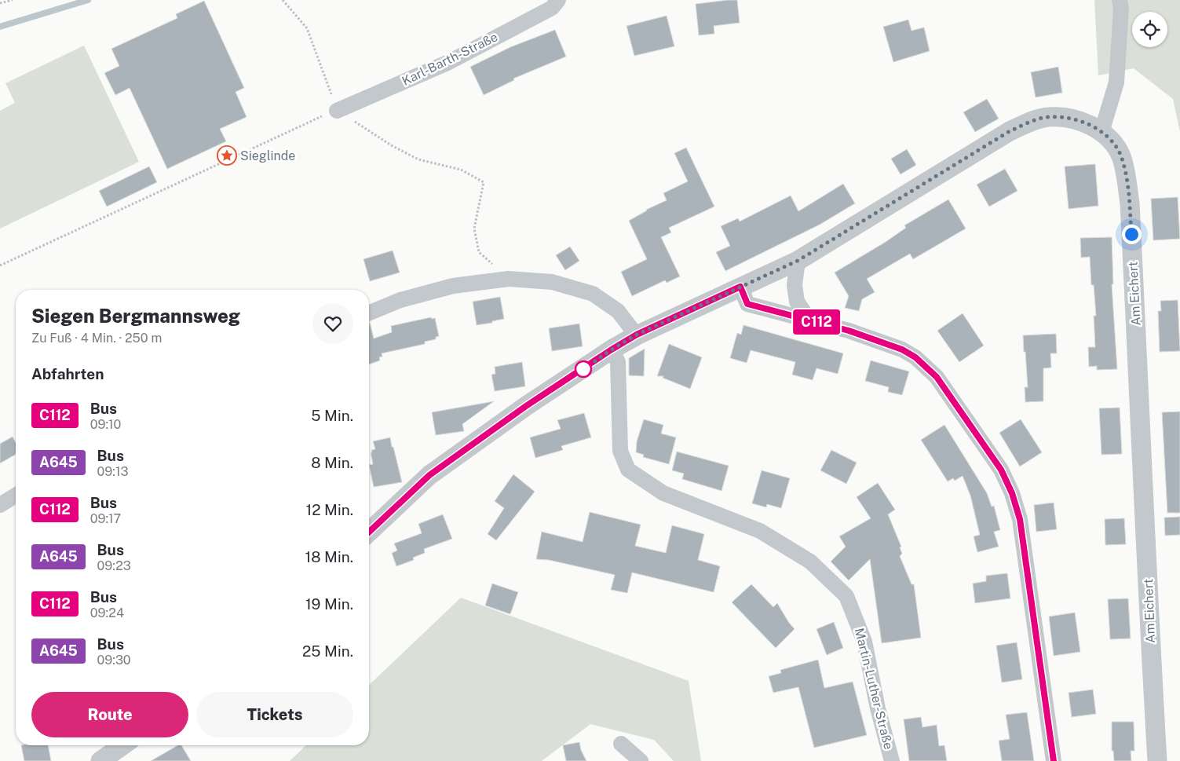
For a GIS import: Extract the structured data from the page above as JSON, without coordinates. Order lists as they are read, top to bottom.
{
  "streets": {
    "street": ["Karl-Barth-Straße", "Am Eichert", "Martin-Luther-Straße"]
  },
  "crossings": [
    ["Am Eichert", "Martin-Luther-Straße"]
  ],
  "places": {
    "place": ["Sieglinde"]
  },
  "lines": ["bus line C112"],
  "page": {
    "on_map": "C112",
    "heading": [
      ["Siegen Bergmannsweg", "Zu Fuß · 4 Min. · 250 m"],
      "Abfahrten"
    ],
    "list": [
      {
        "mark": "C112",
        "name": "Bus",
        "note": "09:10",
        "value": "5 Min."
      },
      {
        "mark": "A645",
        "name": "Bus",
        "note": "09:13",
        "value": "8 Min."
      },
      {
        "mark": "C112",
        "name": "Bus",
        "note": "09:17",
        "value": "12 Min."
      },
      {
        "mark": "A645",
        "name": "Bus",
        "note": "09:23",
        "value": "18 Min."
      },
      {
        "mark": "C112",
        "name": "Bus",
        "note": "09:24",
        "value": "19 Min."
      },
      {
        "mark": "A645",
        "name": "Bus",
        "note": "09:30",
        "value": "25 Min."
      }
    ],
    "buttons": ["Route", "Tickets"]
  }
}
